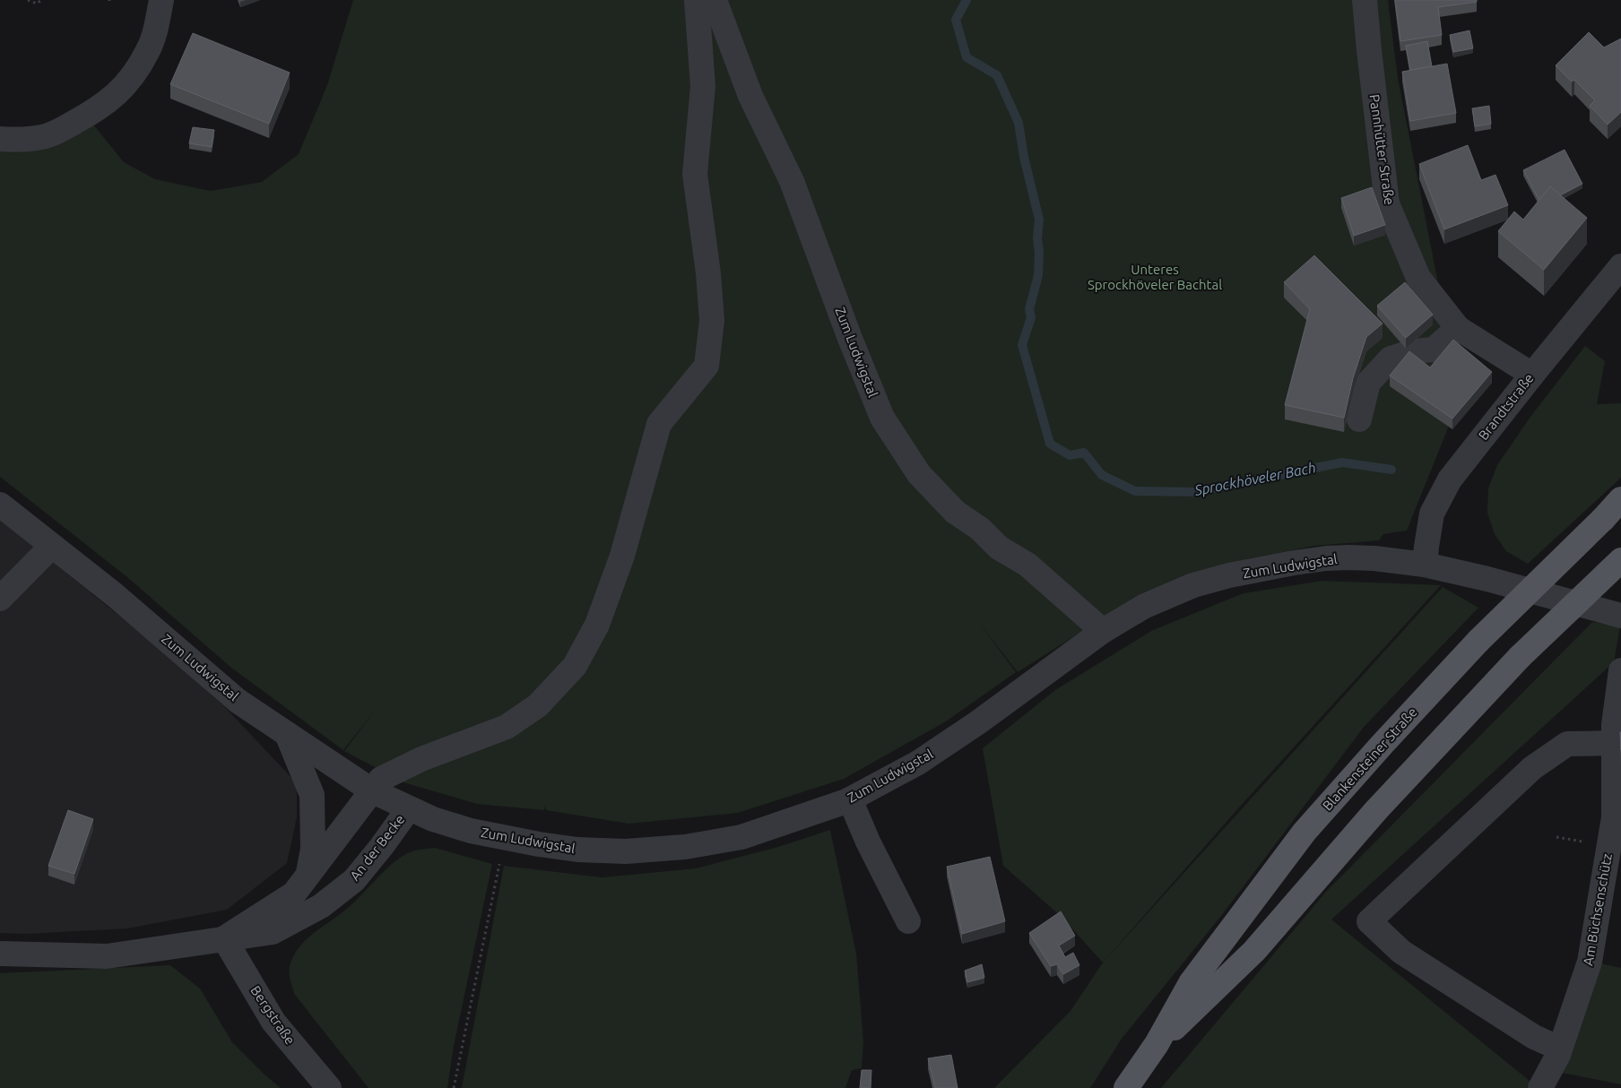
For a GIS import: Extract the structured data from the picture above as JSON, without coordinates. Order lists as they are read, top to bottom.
{
  "streets": {
    "main road": ["Blankensteiner Straße"],
    "street": [
      "Pannhütter Straße",
      "Zum Ludwigstal",
      "Brandtstraße",
      "An der Becke",
      "Am Büchsenschütz",
      "Bergstraße"
    ]
  },
  "crossings": [
    ["Pannhütter Straße", "Brandtstraße"],
    ["Zum Ludwigstal", "Brandtstraße"],
    ["Zum Ludwigstal", "An der Becke"],
    ["An der Becke", "Bergstraße"]
  ],
  "water": ["Sprockhöveler Bach"],
  "parks": ["Unteres Sprockhöveler Bachtal"]
}
